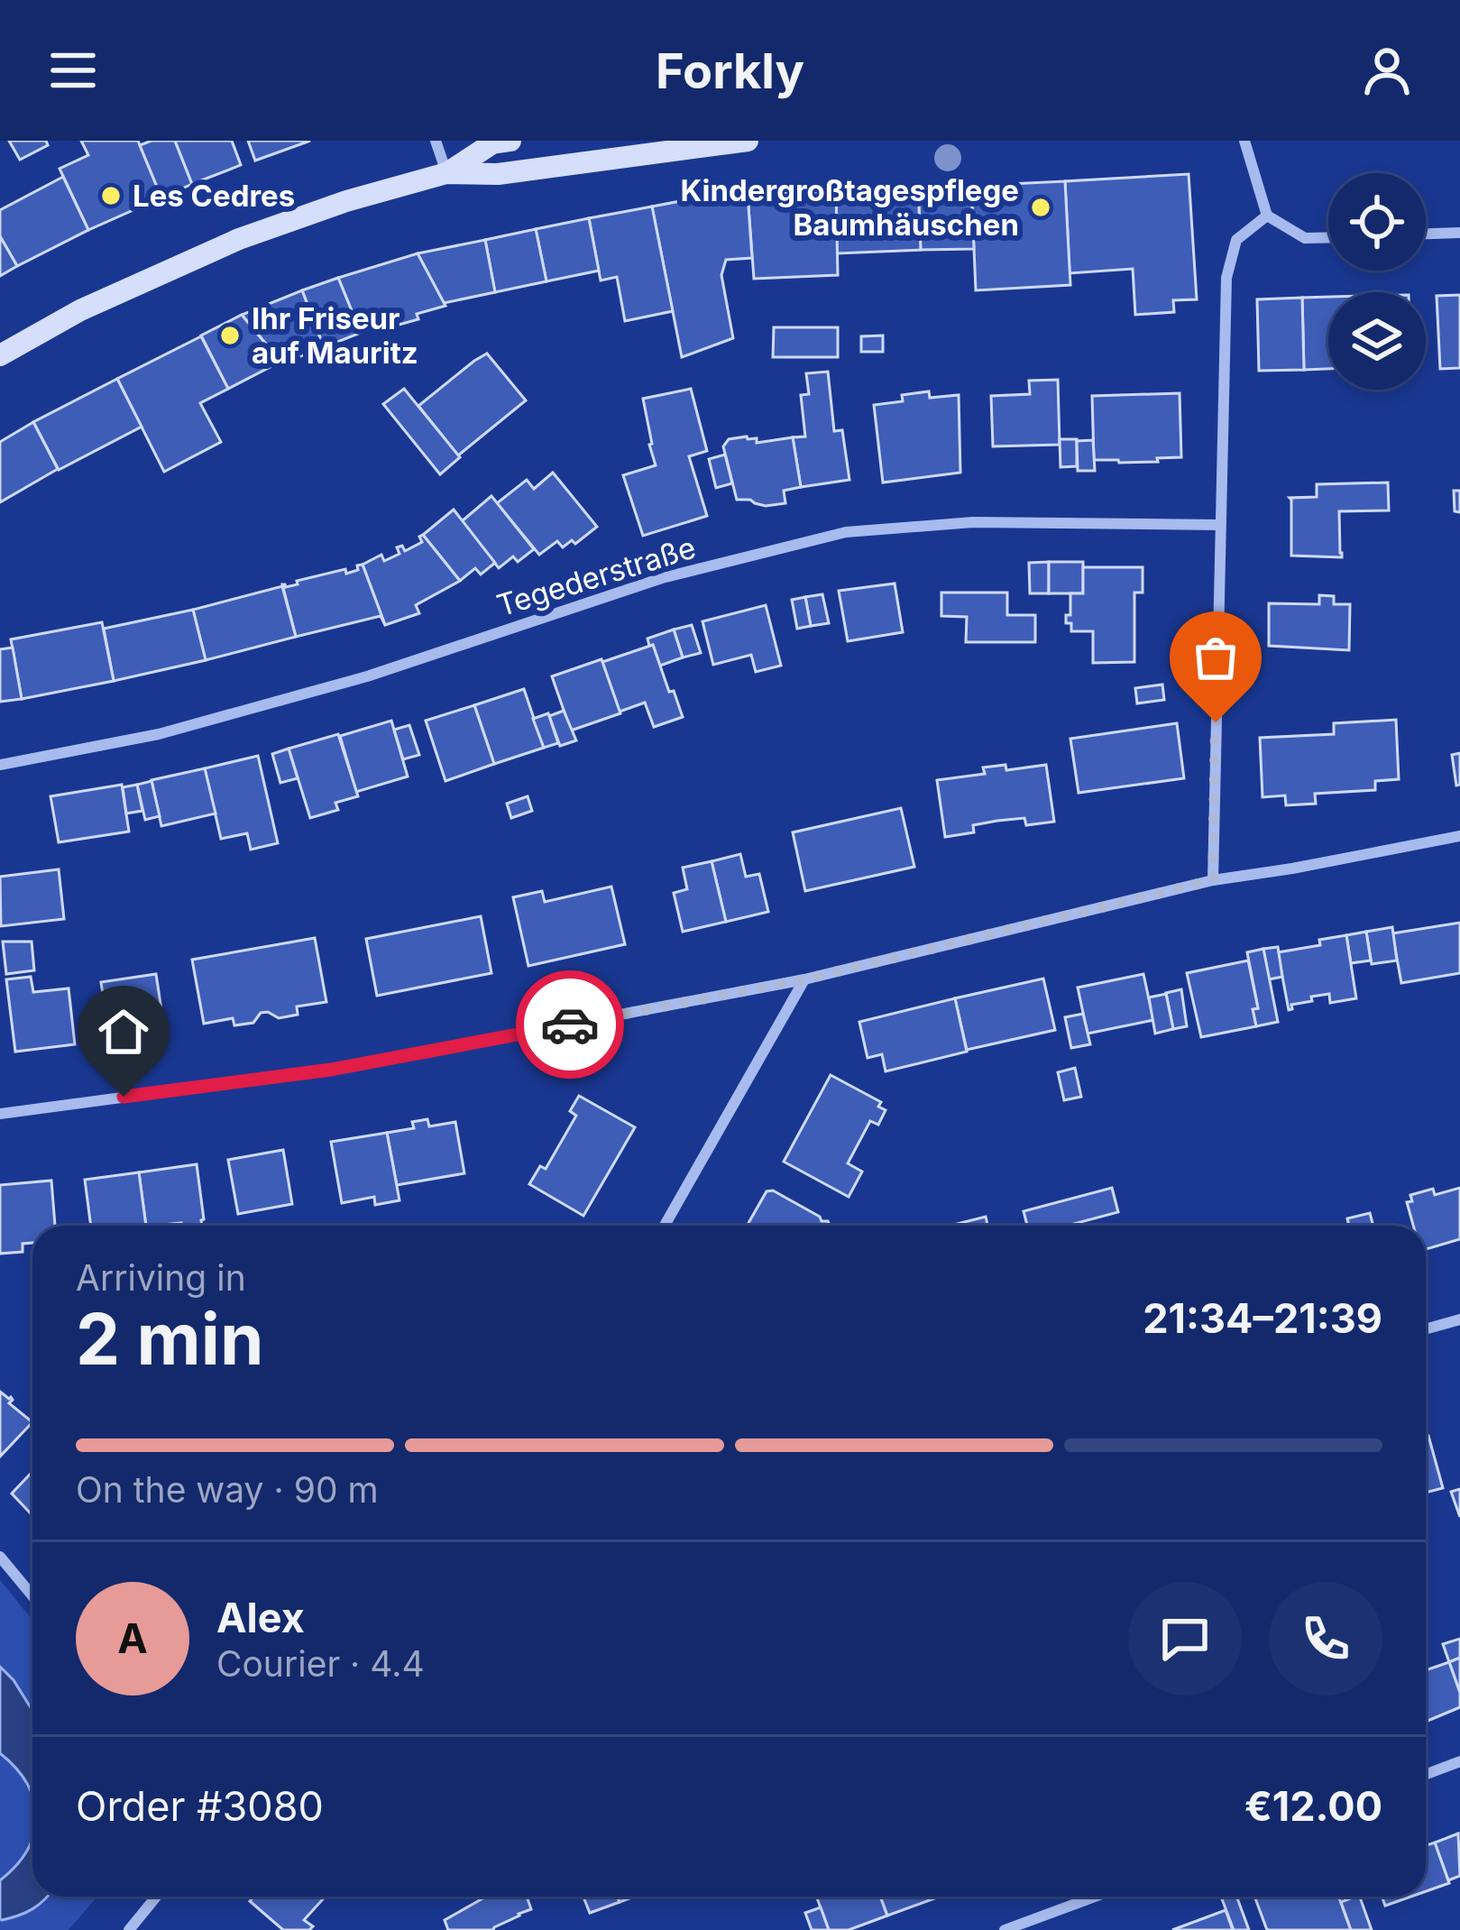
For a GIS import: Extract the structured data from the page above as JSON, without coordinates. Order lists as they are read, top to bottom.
{
  "streets": {
    "street": ["Tegederstraße"]
  },
  "places": ["Les Cedres", "Kindergroßtagespflege Baumhäuschen", "Ihr Friseur auf Mauritz"],
  "page": {
    "header": "Forkly",
    "heading": ["2 min", "Arriving in", "21:34–21:39"],
    "panel": [
      "Alex",
      "Courier · 4.4",
      "Order #3080",
      "€12.00"
    ],
    "bar": "On the way · 90 m",
    "round": "A"
  }
}
